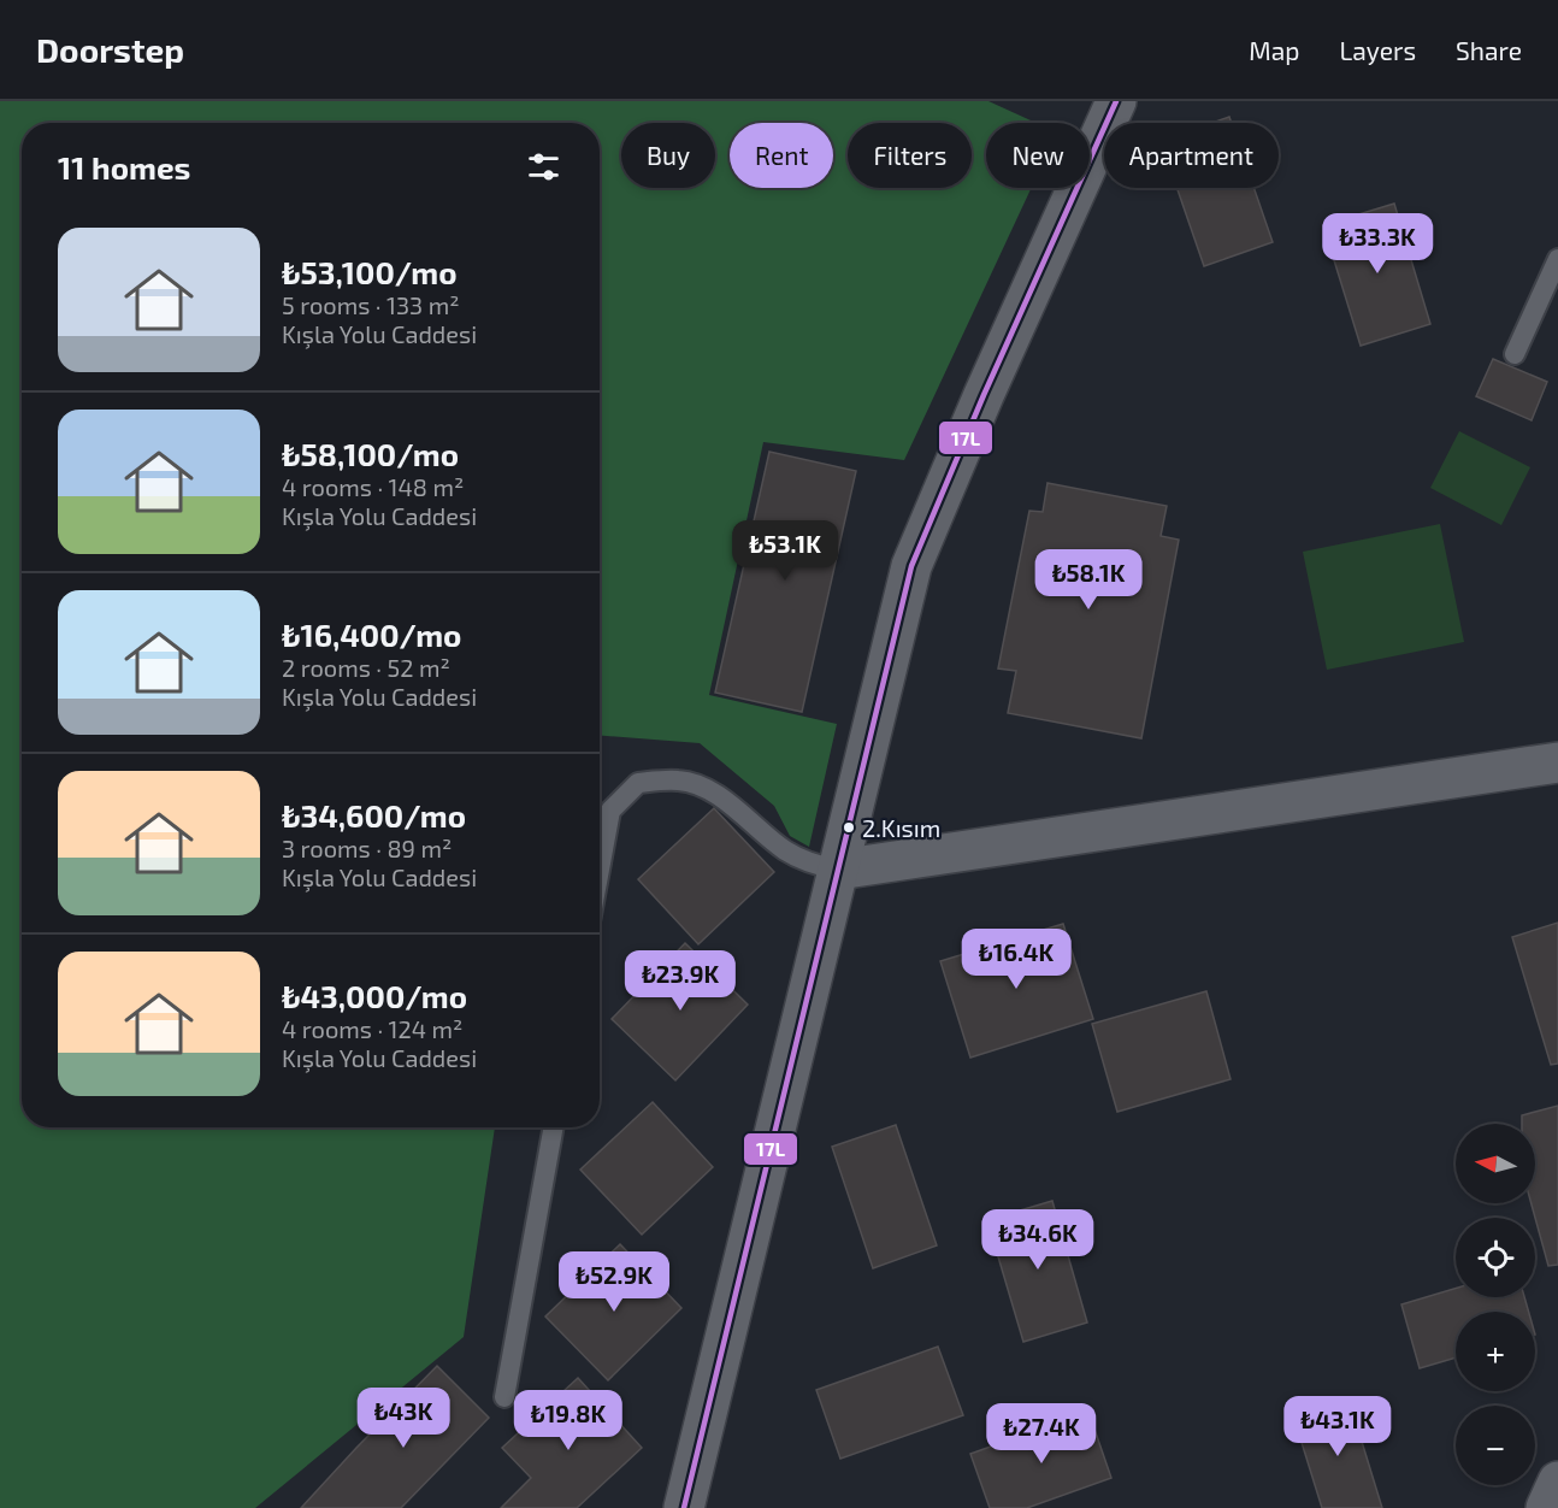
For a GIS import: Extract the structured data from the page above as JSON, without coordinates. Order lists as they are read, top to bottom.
{
  "places": ["2.Kısım"],
  "lines": ["transit line 17L"],
  "north": "left",
  "page": {
    "header": "Doorstep",
    "nav": ["Map", "Layers", "Share"],
    "chip": [
      "Buy",
      "Rent",
      "Filters",
      "New",
      "Apartment"
    ],
    "heading": "11 homes",
    "list": [
      {
        "name": "₺53,100/mo",
        "note": "5 rooms · 133 m² · Kışla Yolu Caddesi"
      },
      {
        "name": "₺58,100/mo",
        "note": "4 rooms · 148 m² · Kışla Yolu Caddesi"
      },
      {
        "name": "₺16,400/mo",
        "note": "2 rooms · 52 m² · Kışla Yolu Caddesi"
      },
      {
        "name": "₺34,600/mo",
        "note": "3 rooms · 89 m² · Kışla Yolu Caddesi"
      },
      {
        "name": "₺43,000/mo",
        "note": "4 rooms · 124 m² · Kışla Yolu Caddesi"
      }
    ],
    "price": [
      "₺33.3K",
      "₺53.1K",
      "₺58.1K",
      "₺16.4K",
      "₺23.9K",
      "₺34.6K",
      "₺52.9K",
      "₺43K",
      "₺19.8K",
      "₺43.1K",
      "₺27.4K"
    ],
    "map_buttons": ["+", "−"]
  }
}
